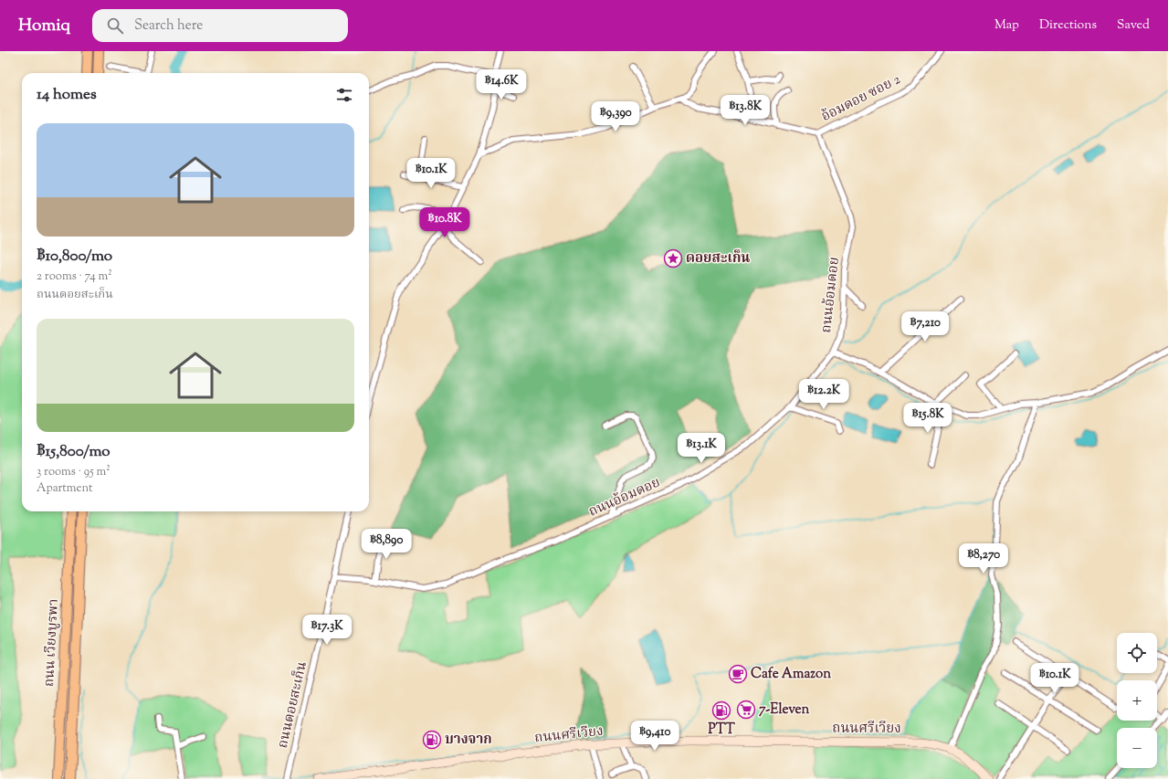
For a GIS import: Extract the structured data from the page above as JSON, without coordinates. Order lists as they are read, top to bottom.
{
  "streets": {
    "main road": ["ถนน เวียงบูรพา", "ถนนศรีเวียง"],
    "street": ["อ้อมดอย ซอย 2", "ถนนอ้อมดอย", "ถนนดอยสะเก็น"]
  },
  "crossings": [
    ["อ้อมดอย ซอย 2", "ถนนอ้อมดอย"],
    ["ถนนอ้อมดอย", "ถนนดอยสะเก็น"]
  ],
  "places": {
    "place": ["ดอยสะเก็น"],
    "cafe": ["Cafe Amazon"],
    "supermarket": ["7-Eleven"],
    "fuel station": ["PTT", "บางจาก"]
  },
  "page": {
    "header": "Homiq",
    "search": "Search here",
    "nav": ["Map", "Directions", "Saved"],
    "price": [
      "฿14.6K",
      "฿13.8K",
      "฿9,390",
      "฿10.1K",
      "฿10.8K",
      "฿7,210",
      "฿12.2K",
      "฿15.8K",
      "฿13.1K",
      "฿8,890",
      "฿8,270",
      "฿17.3K",
      "฿10.1K",
      "฿9,410"
    ],
    "heading": "14 homes",
    "list": [
      {
        "name": "฿10,800/mo",
        "note": "2 rooms · 74 m² · ถนนดอยสะเก็น"
      },
      {
        "name": "฿15,800/mo",
        "note": "3 rooms · 95 m² · Apartment"
      }
    ],
    "map_buttons": ["+", "−"]
  }
}
